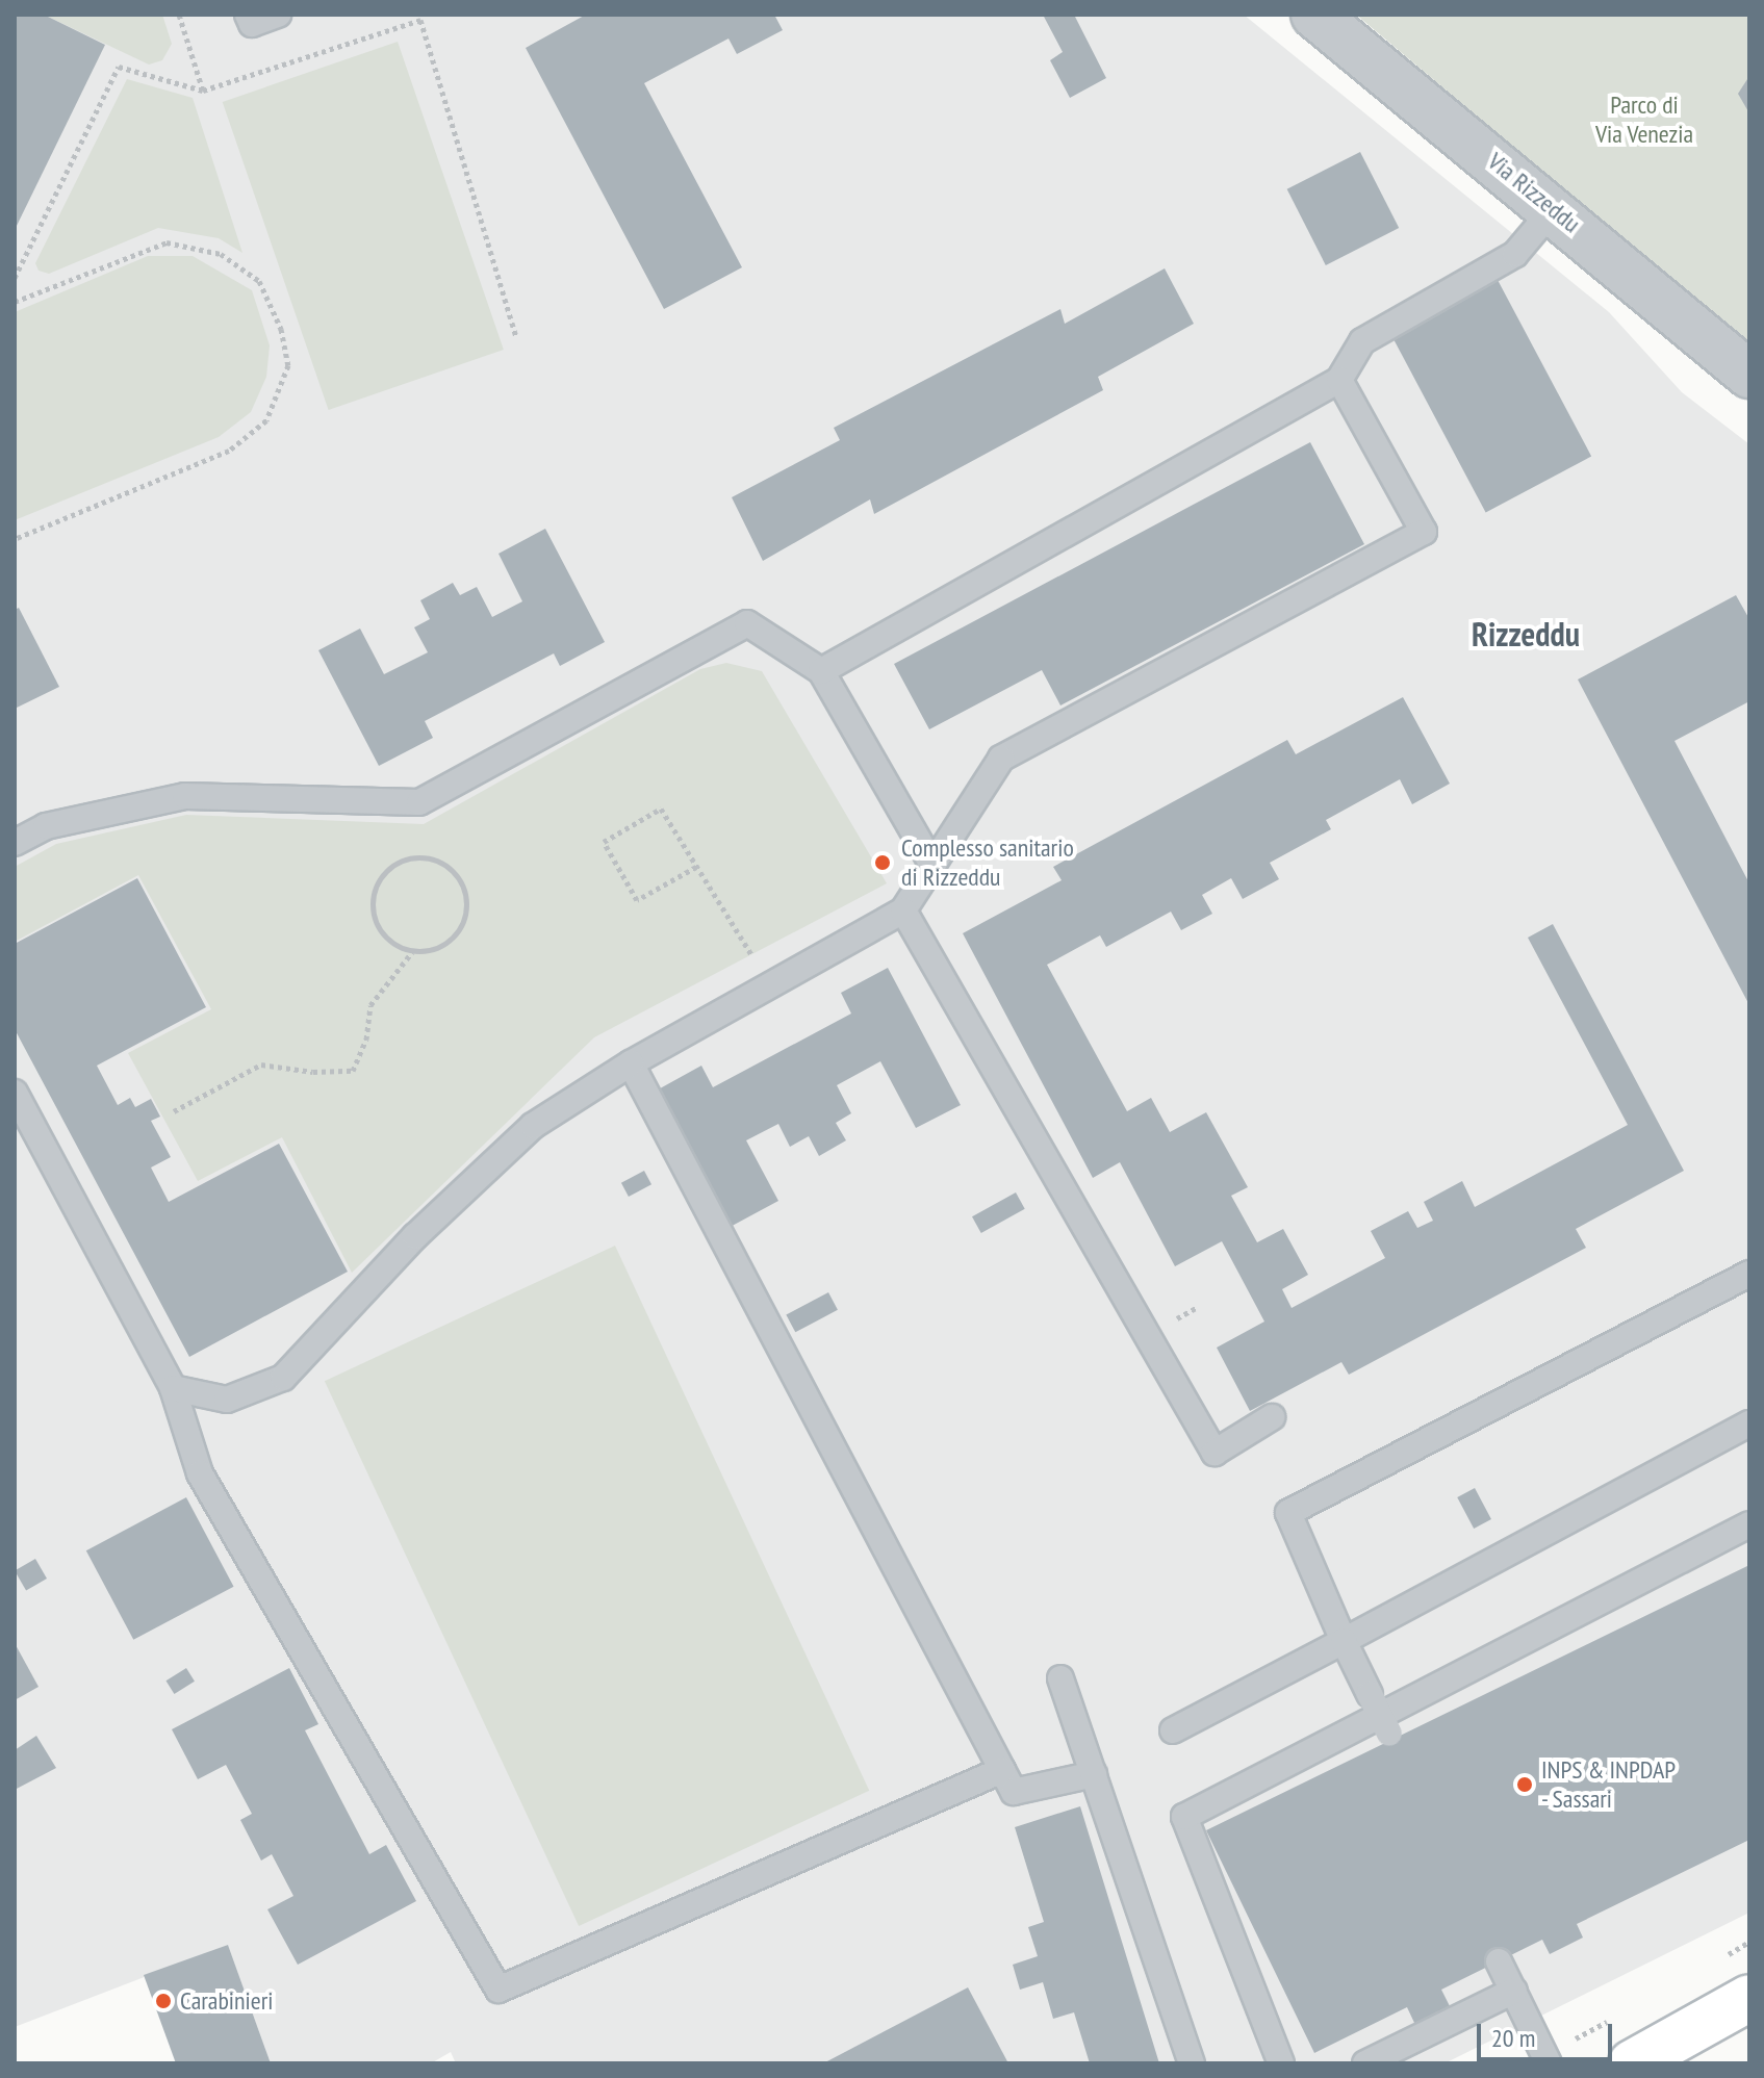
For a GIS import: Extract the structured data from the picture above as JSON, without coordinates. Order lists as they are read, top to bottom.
{
  "streets": {
    "street": ["Via Rizzeddu"]
  },
  "districts": ["Rizzeddu"],
  "parks": ["Parco di Via Venezia"],
  "places": ["Complesso sanitario di Rizzeddu", "INPS & INPDAP - Sassari", "Carabinieri"],
  "scale_bar": "20 m"
}
